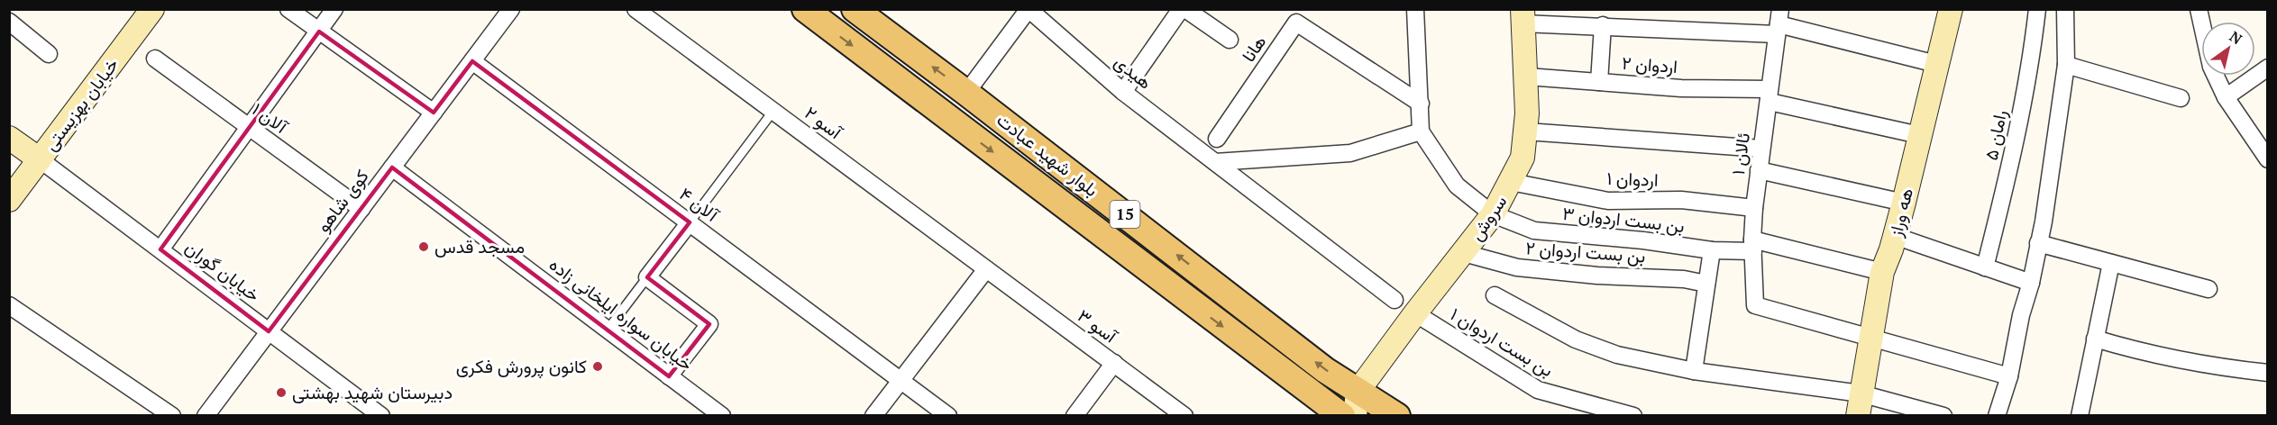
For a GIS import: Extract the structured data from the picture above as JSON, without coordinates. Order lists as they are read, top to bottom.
{
  "streets": {
    "main road": ["بلوار شهید عبادت", "15"],
    "street": [
      "هانا",
      "اردوان ۲",
      "هیدی",
      "خیابان بهزیستی",
      "آلان ۱",
      "آسو ۲",
      "رامان ۵",
      "ئالان ۱",
      "اردوان ۱",
      "کوی شاهو",
      "آلان ۴",
      "هه وراز",
      "سروش",
      "بن بست اردوان ۳",
      "بن بست اردوان ۲",
      "خیابان گوران",
      "خیابان سواره ایلخانی زاده",
      "آسو ۳",
      "بن بست اردوان ۱"
    ]
  },
  "crossings": [
    ["اردوان ۲", "ئالان ۱"],
    ["اردوان ۲", "هه وراز"],
    ["اردوان ۲", "سروش"],
    ["خیابان بهزیستی", "خیابان گوران"],
    ["آلان ۱", "کوی شاهو"],
    ["آسو ۲", "آسو ۳"],
    ["ئالان ۱", "اردوان ۱"],
    ["ئالان ۱", "هه وراز"],
    ["ئالان ۱", "بن بست اردوان ۳"],
    ["بلوار شهید عبادت", "سروش"],
    ["اردوان ۱", "سروش"],
    ["کوی شاهو", "آلان ۴"],
    ["کوی شاهو", "خیابان گوران"],
    ["کوی شاهو", "خیابان سواره ایلخانی زاده"],
    ["هه وراز", "بن بست اردوان ۳"],
    ["سروش", "بن بست اردوان ۳"],
    ["سروش", "بن بست اردوان ۲"],
    ["سروش", "بن بست اردوان ۱"]
  ],
  "places": ["مسجد قدس", "کانون پرورش فکری", "دبیرستان شهید بهشتی"],
  "north": "top right"
}
